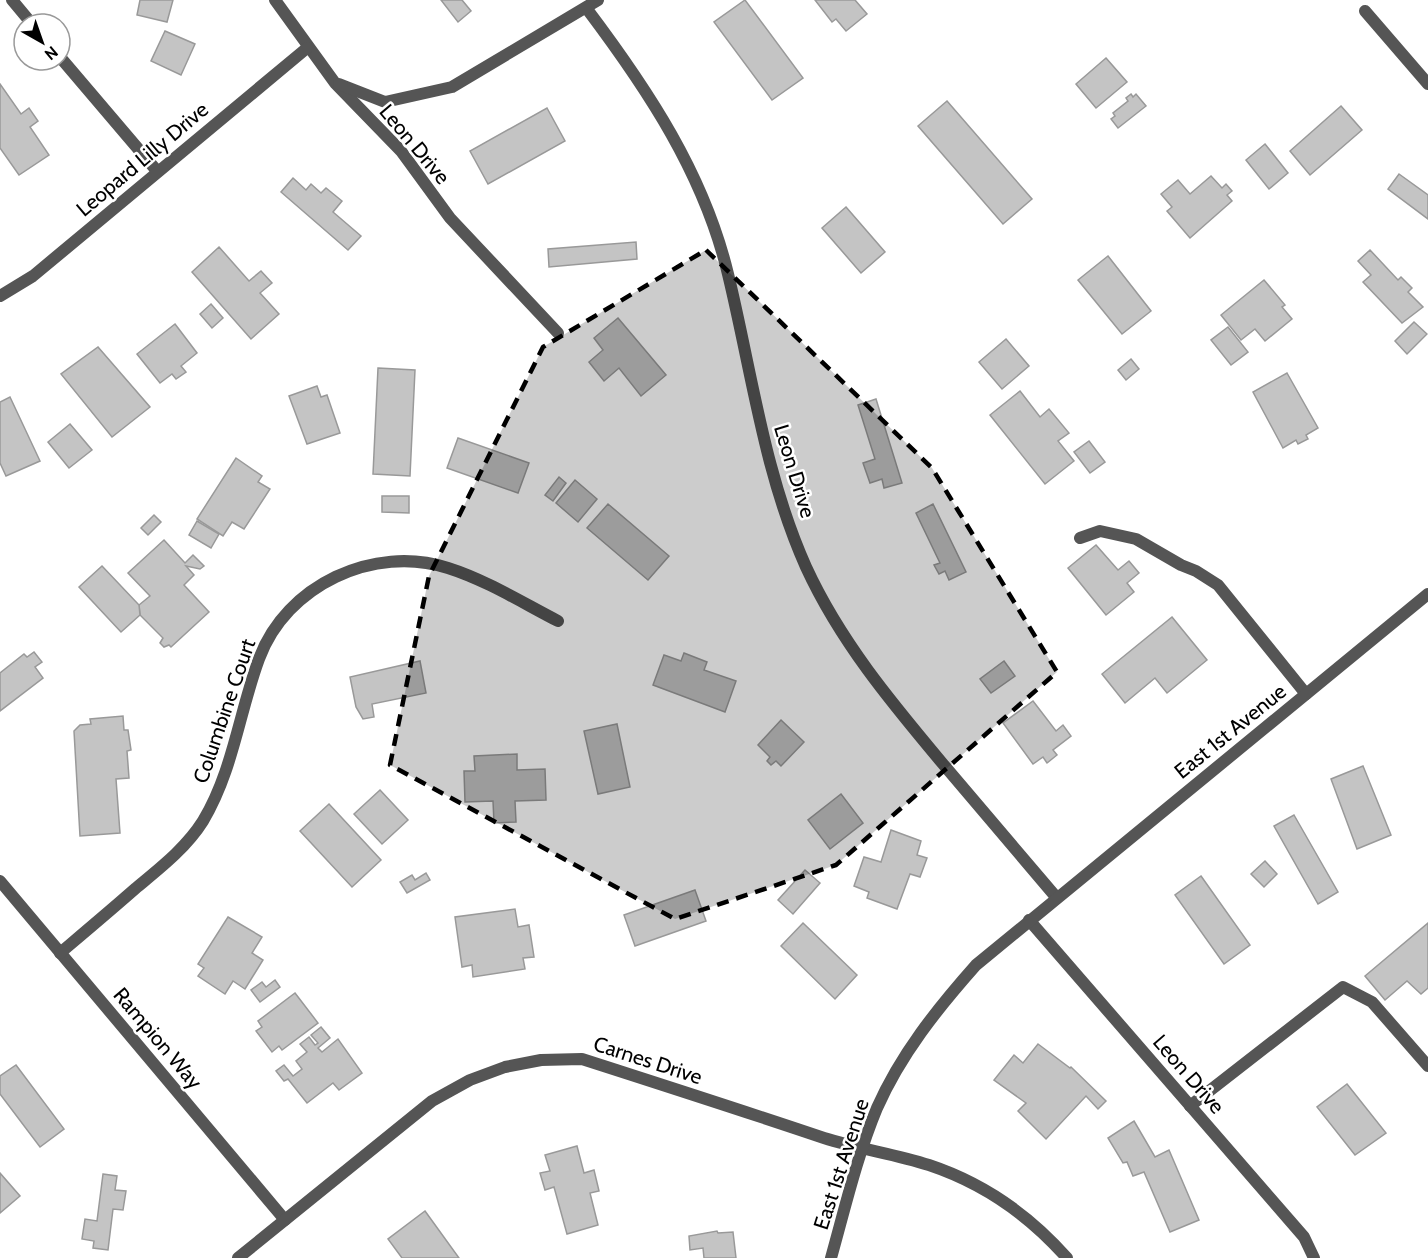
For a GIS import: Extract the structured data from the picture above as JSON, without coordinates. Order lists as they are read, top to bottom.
{
  "streets": {
    "street": [
      "Leon Drive",
      "Leopard Lilly Drive",
      "Columbine Court",
      "East 1st Avenue",
      "Rampion Way",
      "Carnes Drive"
    ]
  },
  "crossings": [
    ["Leon Drive", "Leopard Lilly Drive"],
    ["Leon Drive", "East 1st Avenue"],
    ["Columbine Court", "Rampion Way"],
    ["East 1st Avenue", "Carnes Drive"],
    ["Rampion Way", "Carnes Drive"]
  ],
  "north": "bottom right"
}
